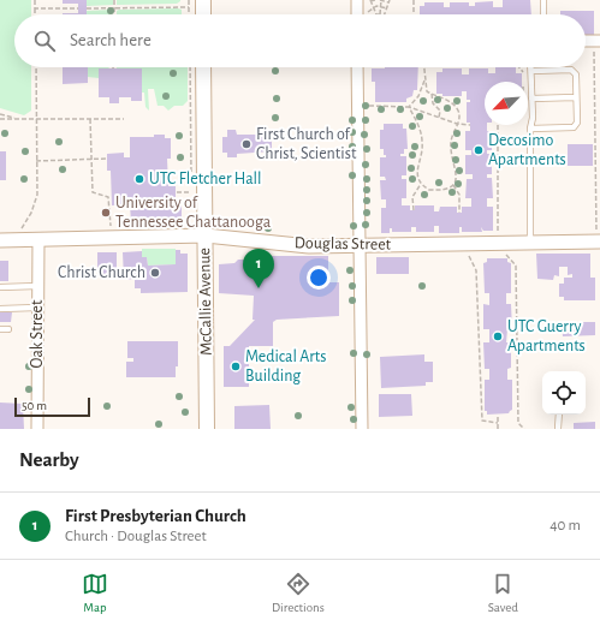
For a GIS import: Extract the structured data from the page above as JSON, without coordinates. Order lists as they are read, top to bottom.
{
  "streets": {
    "main road": ["McCallie Avenue"],
    "street": ["Douglas Street", "Oak Street"]
  },
  "crossings": [
    ["Douglas Street", "McCallie Avenue"],
    ["Douglas Street", "Oak Street"]
  ],
  "places": [
    "First Church of Christ, Scientist",
    "Decosimo Apartments",
    "UTC Fletcher Hall",
    "University of Tennessee Chattanooga",
    "Christ Church",
    "UTC Guerry Apartments",
    "Medical Arts Building"
  ],
  "scale_bar": "50 m",
  "north": "bottom left",
  "page": {
    "search": "Search here",
    "pins": "1",
    "scale": "50 m",
    "heading": "Nearby",
    "list": [
      {
        "mark": "1",
        "name": "First Presbyterian Church",
        "note": "Church · Douglas Street",
        "value": "40 m"
      }
    ],
    "nav": ["Map", "Directions", "Saved"]
  }
}
